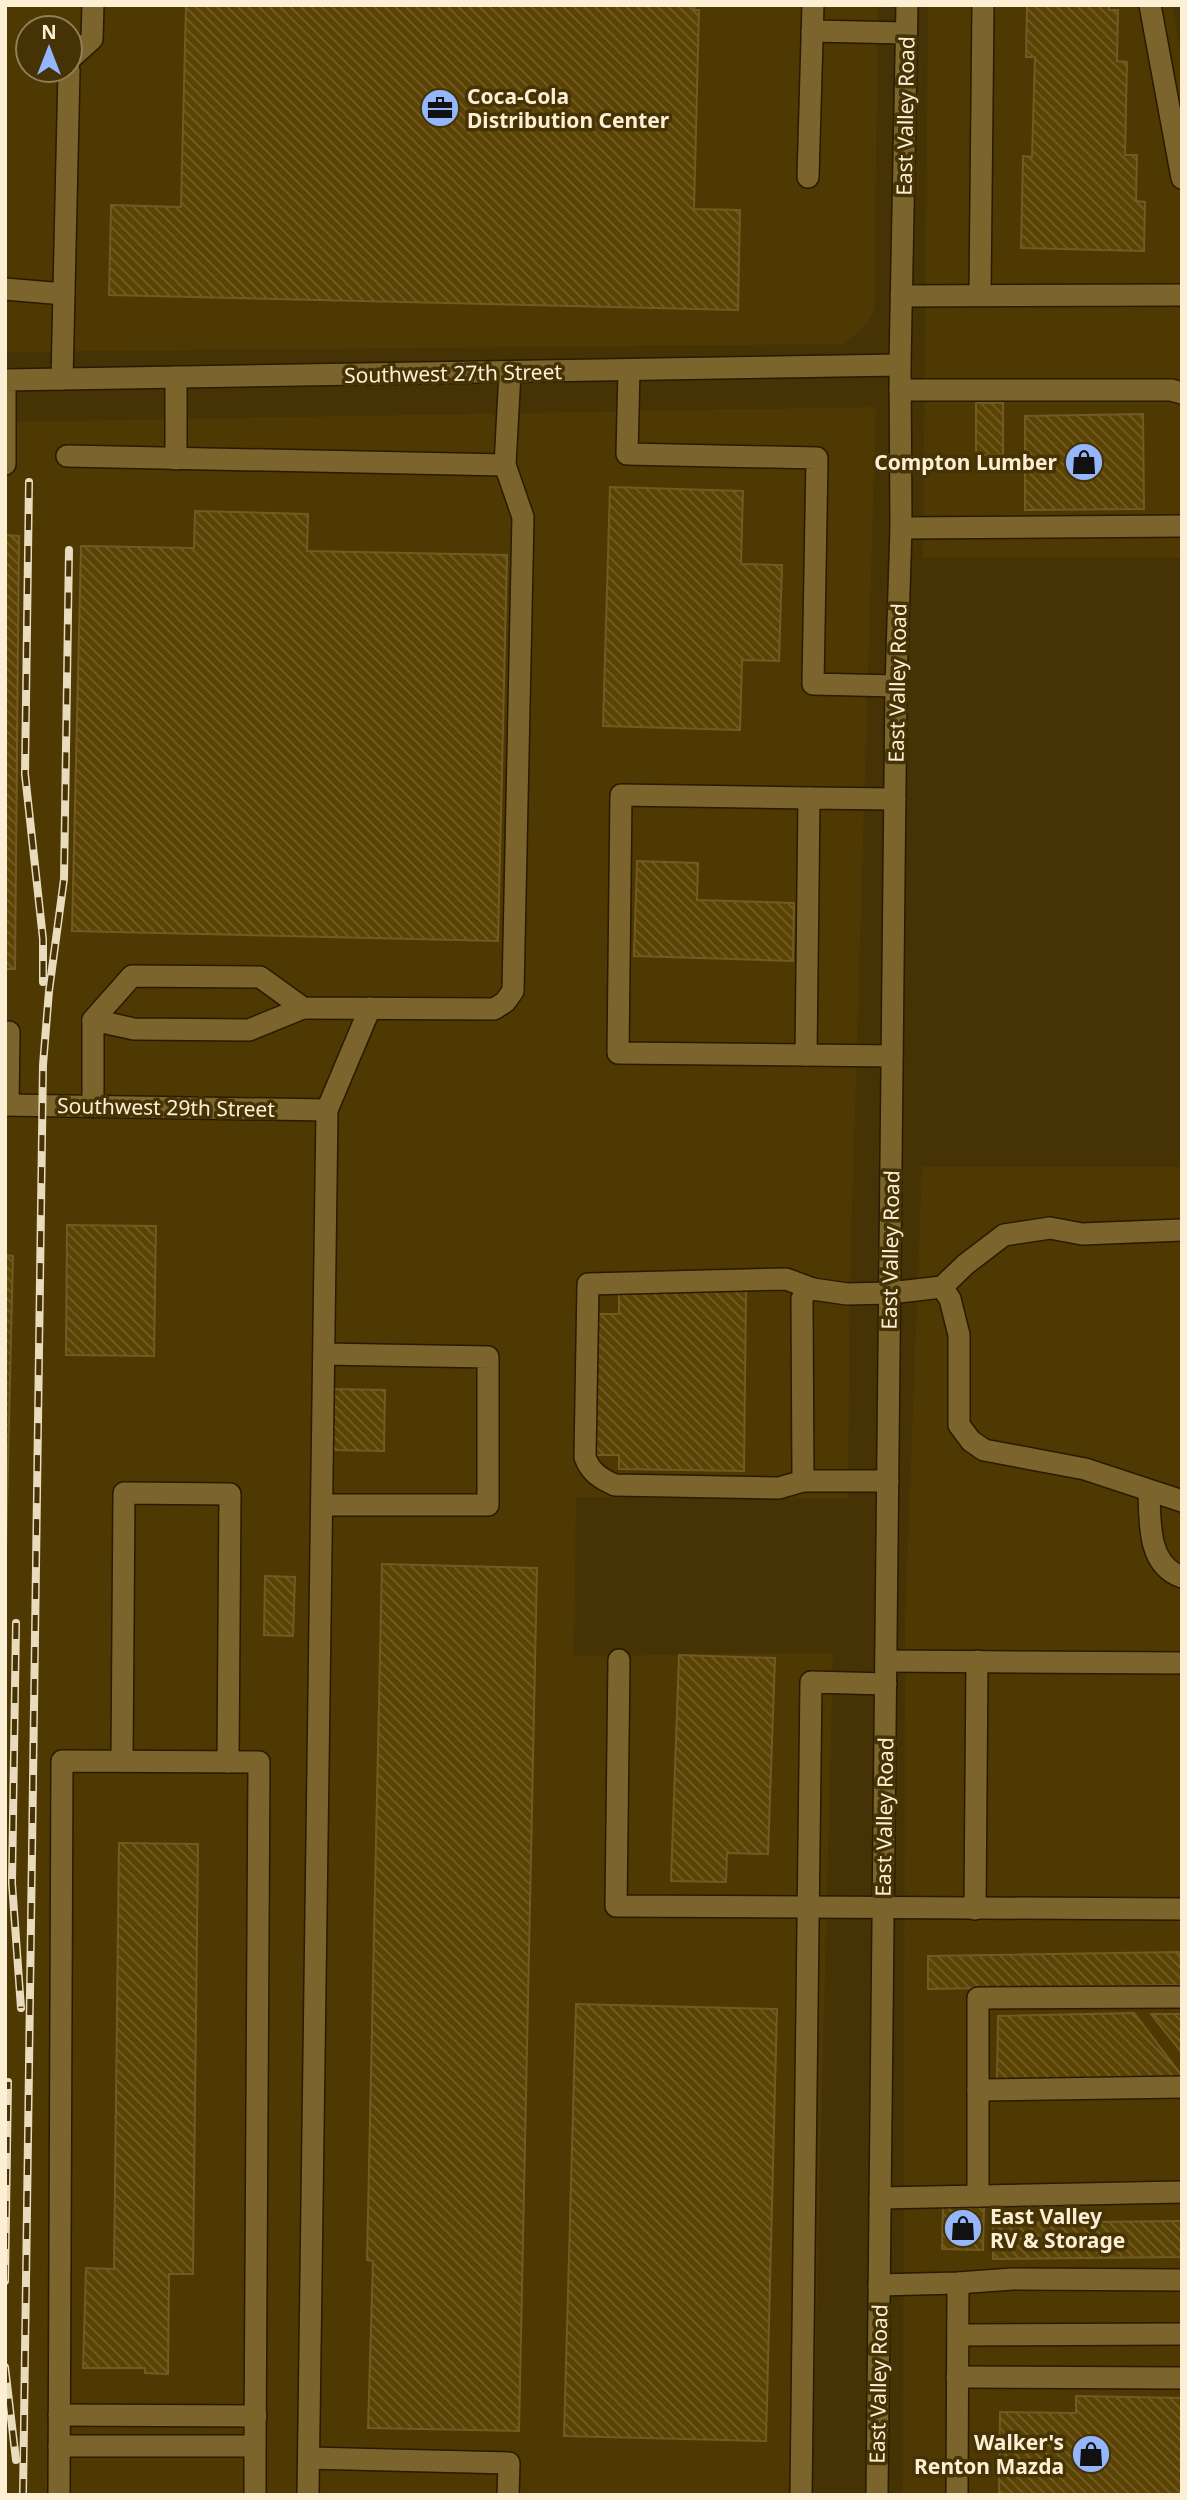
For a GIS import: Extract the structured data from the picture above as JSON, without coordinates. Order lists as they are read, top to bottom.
{
  "streets": {
    "street": ["East Valley Road", "Southwest 27th Street", "Southwest 29th Street"]
  },
  "crossings": [
    ["East Valley Road", "Southwest 27th Street"]
  ],
  "places": {
    "office": ["Coca-Cola Distribution Center"],
    "shop": ["Compton Lumber", "East Valley RV & Storage", "Walker's Renton Mazda"]
  },
  "north": "top"
}
